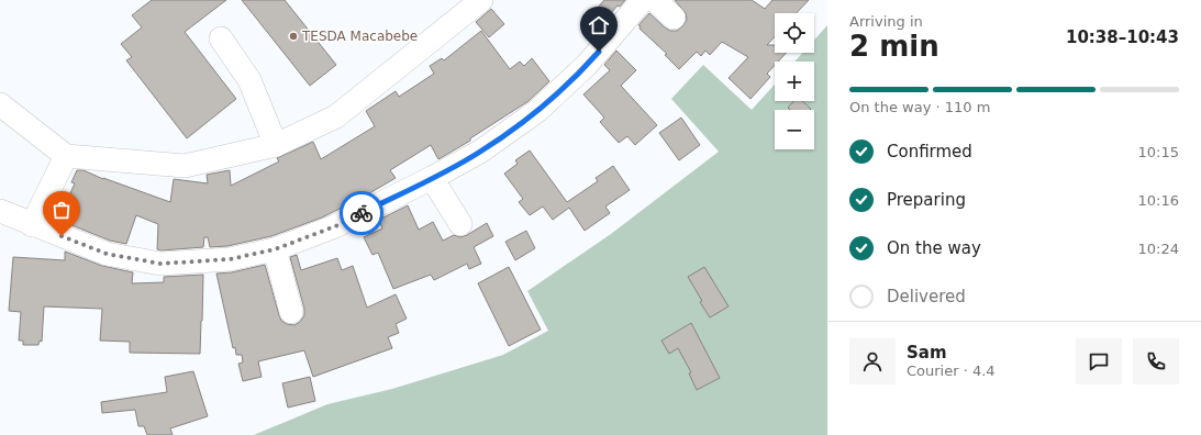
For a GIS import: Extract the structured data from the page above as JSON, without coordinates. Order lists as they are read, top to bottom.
{
  "places": ["TESDA Macabebe"],
  "page": {
    "heading": ["2 min", "Arriving in", "10:38–10:43"],
    "panel": ["Sam", "Courier · 4.4"],
    "map_buttons": ["+", "−"],
    "bar": "On the way · 110 m",
    "list": [
      ["Confirmed", "10:15"],
      ["Preparing", "10:16"],
      ["On the way", "10:24"],
      "Delivered"
    ]
  }
}
